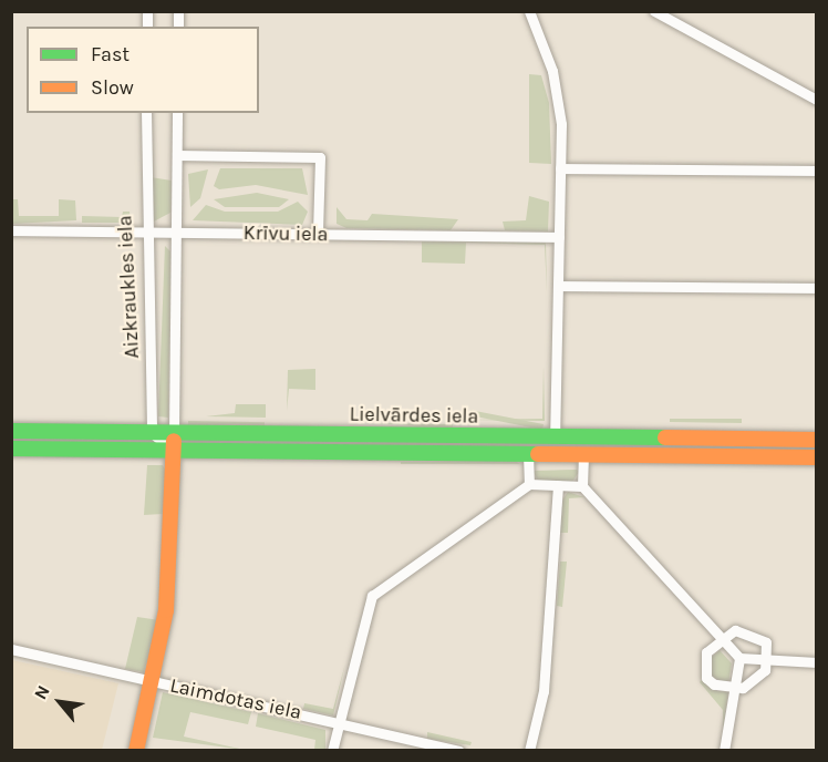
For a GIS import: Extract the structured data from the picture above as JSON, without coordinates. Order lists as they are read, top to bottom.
{
  "streets": {
    "main road": ["Lielvārdes iela"],
    "street": ["Krīvu iela", "Aizkraukles iela", "Laimdotas iela"]
  },
  "crossings": [
    ["Krīvu iela", "Aizkraukles iela"],
    ["Aizkraukles iela", "Lielvārdes iela"]
  ],
  "legend": ["Fast", "Slow"],
  "north": "top left"
}
